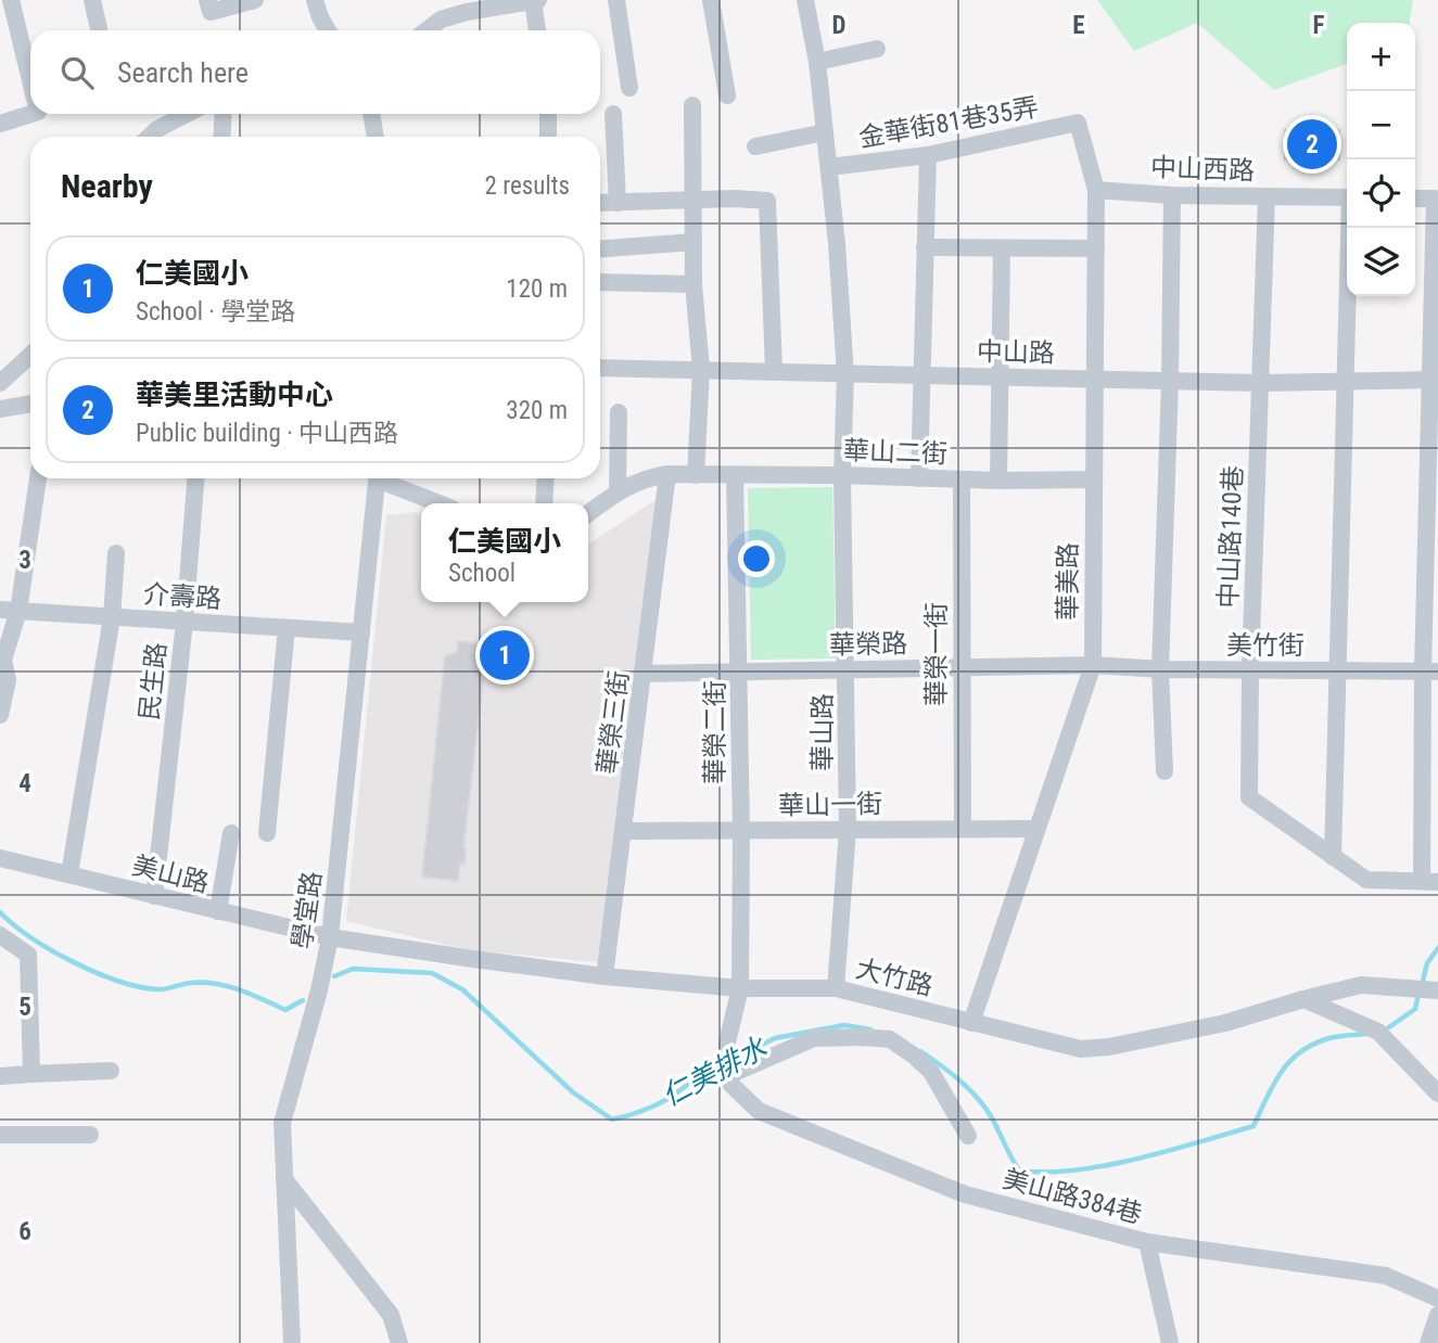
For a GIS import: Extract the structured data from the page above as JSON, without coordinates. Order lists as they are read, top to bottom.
{
  "streets": {
    "street": [
      "金華街81巷35弄",
      "中山西路",
      "中山路",
      "華山二街",
      "中山路140巷",
      "華美路",
      "介壽路",
      "華榮路",
      "美竹街",
      "華榮一街",
      "民生路",
      "華榮三街",
      "華榮二街",
      "華山路",
      "華山一街",
      "美山路",
      "學堂路",
      "大竹路",
      "美山路384巷"
    ]
  },
  "crossings": [
    ["金華街81巷35弄", "華美路"],
    ["金華街81巷35弄", "華山路"],
    ["中山西路", "中山路140巷"],
    ["中山西路", "華美路"],
    ["中山路", "中山路140巷"],
    ["中山路", "華美路"],
    ["中山路", "華山路"],
    ["華山二街", "華美路"],
    ["華山二街", "華榮一街"],
    ["華山二街", "華榮三街"],
    ["華山二街", "華榮二街"],
    ["華山二街", "華山路"],
    ["中山路140巷", "美竹街"],
    ["華美路", "華榮路"],
    ["華美路", "美竹街"],
    ["華美路", "華山一街"],
    ["華美路", "大竹路"],
    ["介壽路", "民生路"],
    ["介壽路", "學堂路"],
    ["華榮路", "美竹街"],
    ["華榮路", "華榮一街"],
    ["華榮路", "華榮三街"],
    ["華榮路", "華榮二街"],
    ["華榮路", "華山路"],
    ["華榮一街", "華山一街"],
    ["民生路", "美山路"],
    ["華榮三街", "華山一街"],
    ["華榮三街", "大竹路"],
    ["華榮二街", "華山一街"],
    ["華榮二街", "大竹路"],
    ["華榮二街", "美山路384巷"],
    ["華山路", "華山一街"],
    ["華山路", "大竹路"],
    ["美山路", "學堂路"],
    ["美山路", "大竹路"],
    ["學堂路", "大竹路"]
  ],
  "water": ["仁美排水"],
  "page": {
    "map_buttons": ["+", "−"],
    "search": "Search here",
    "pins": ["2", "1"],
    "heading": ["Nearby", "2 results"],
    "list": [
      {
        "mark": "1",
        "name": "仁美國小",
        "note": "School · 學堂路",
        "value": "120 m"
      },
      {
        "mark": "2",
        "name": "華美里活動中心",
        "note": "Public building · 中山西路",
        "value": "320 m"
      }
    ],
    "popup": ["仁美國小", "School"]
  },
  "grid": {
    "columns": ["D", "E", "F"],
    "rows": [
      "3",
      "4",
      "5",
      "6"
    ]
  }
}
